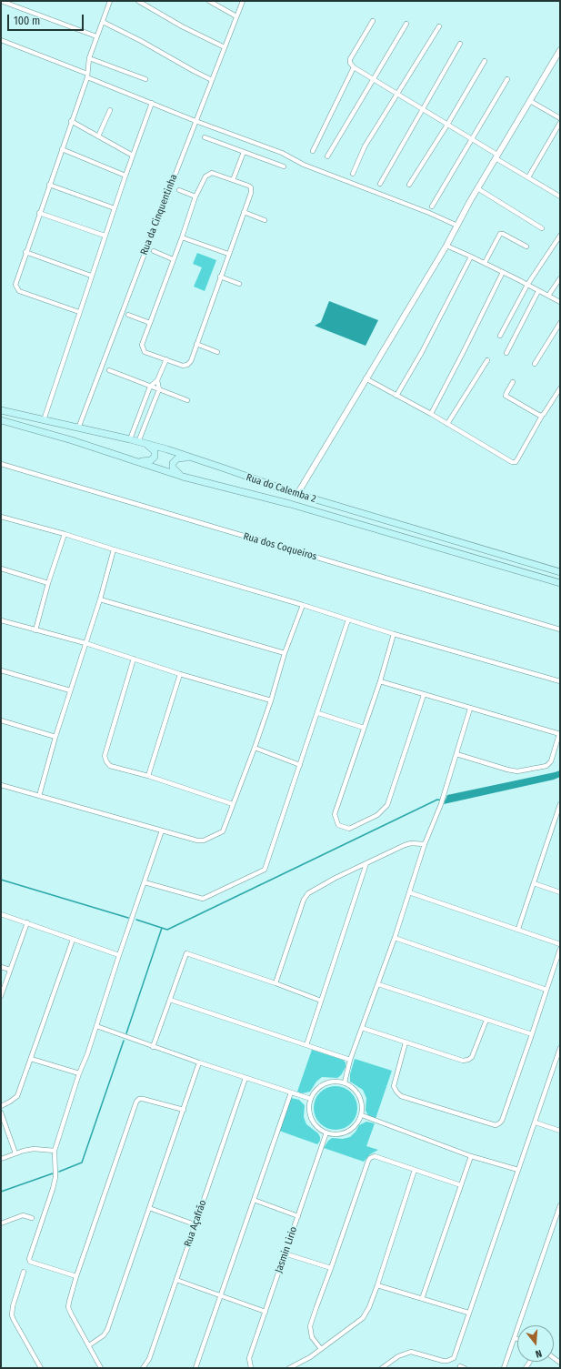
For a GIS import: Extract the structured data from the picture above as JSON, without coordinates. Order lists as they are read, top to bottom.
{
  "streets": {
    "main road": ["Rua do Calemba 2"],
    "street": [
      "Rua da Cinquentinha",
      "Rua dos Coqueiros",
      "Rua Açafrão",
      "Jasmin Lirio"
    ]
  },
  "crossings": [
    ["Rua da Cinquentinha", "Rua do Calemba 2"]
  ],
  "scale_bar": "100 m",
  "north": "bottom"
}
